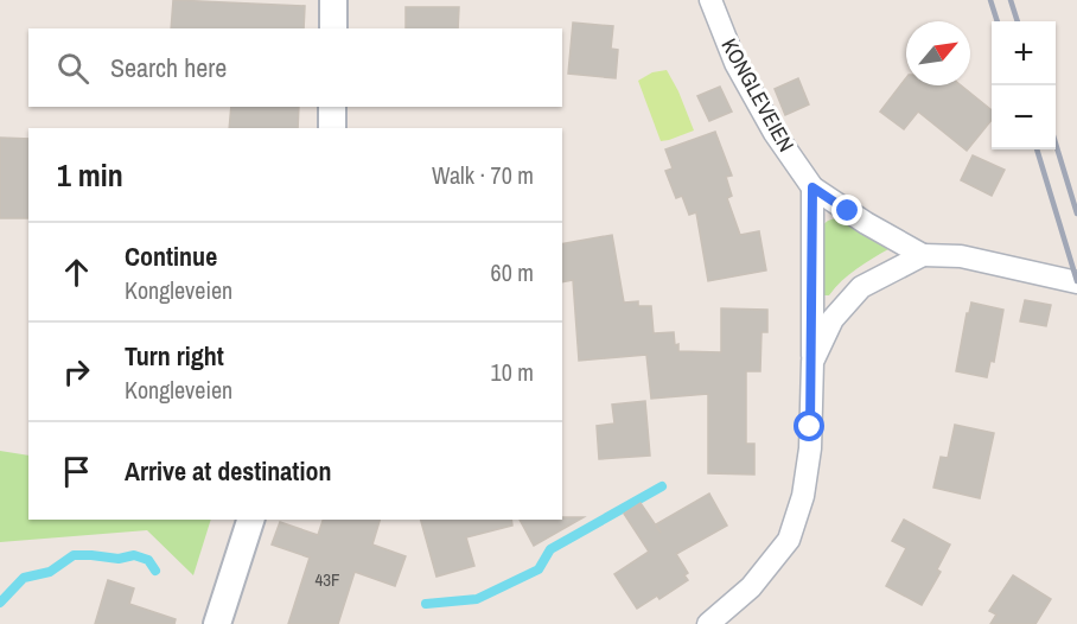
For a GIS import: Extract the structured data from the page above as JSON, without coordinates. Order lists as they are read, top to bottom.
{
  "streets": {
    "street": ["KONGLEVEIEN"]
  },
  "house_numbers": ["43F"],
  "north": "top right",
  "page": {
    "map_buttons": ["+", "−"],
    "search": "Search here",
    "heading": ["1 min", "Walk · 70 m"],
    "list": [
      ["Continue", "Kongleveien", "60 m"],
      ["Turn right", "Kongleveien", "10 m"],
      "Arrive at destination"
    ]
  }
}
